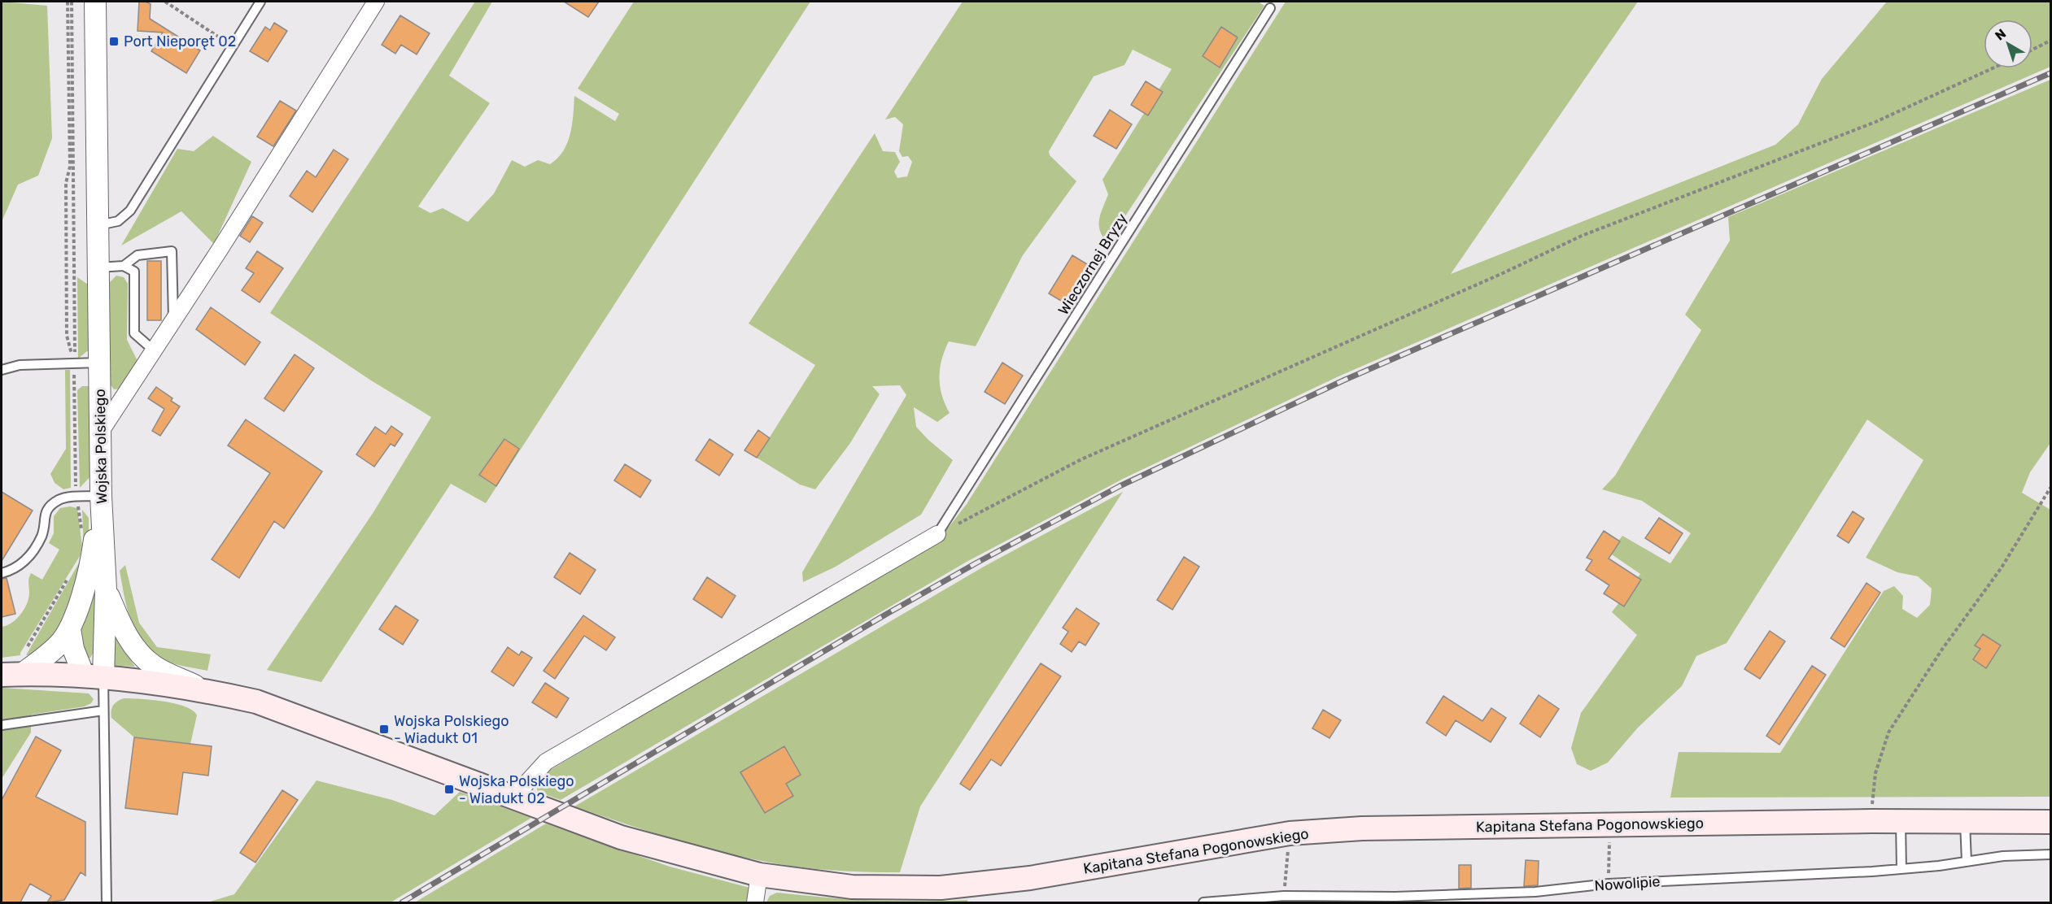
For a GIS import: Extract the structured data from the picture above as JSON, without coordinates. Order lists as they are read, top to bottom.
{
  "streets": {
    "main road": ["Kapitana Stefana Pogonowskiego"],
    "street": ["Wojska Polskiego"],
    "lane": ["Wieczornej Bryzy", "Nowolipie"]
  },
  "places": {
    "transit": ["Port Nieporęt 02", "Wojska Polskiego - Wiadukt 01", "Wojska Polskiego - Wiadukt 02"]
  },
  "north": "top left"
}
